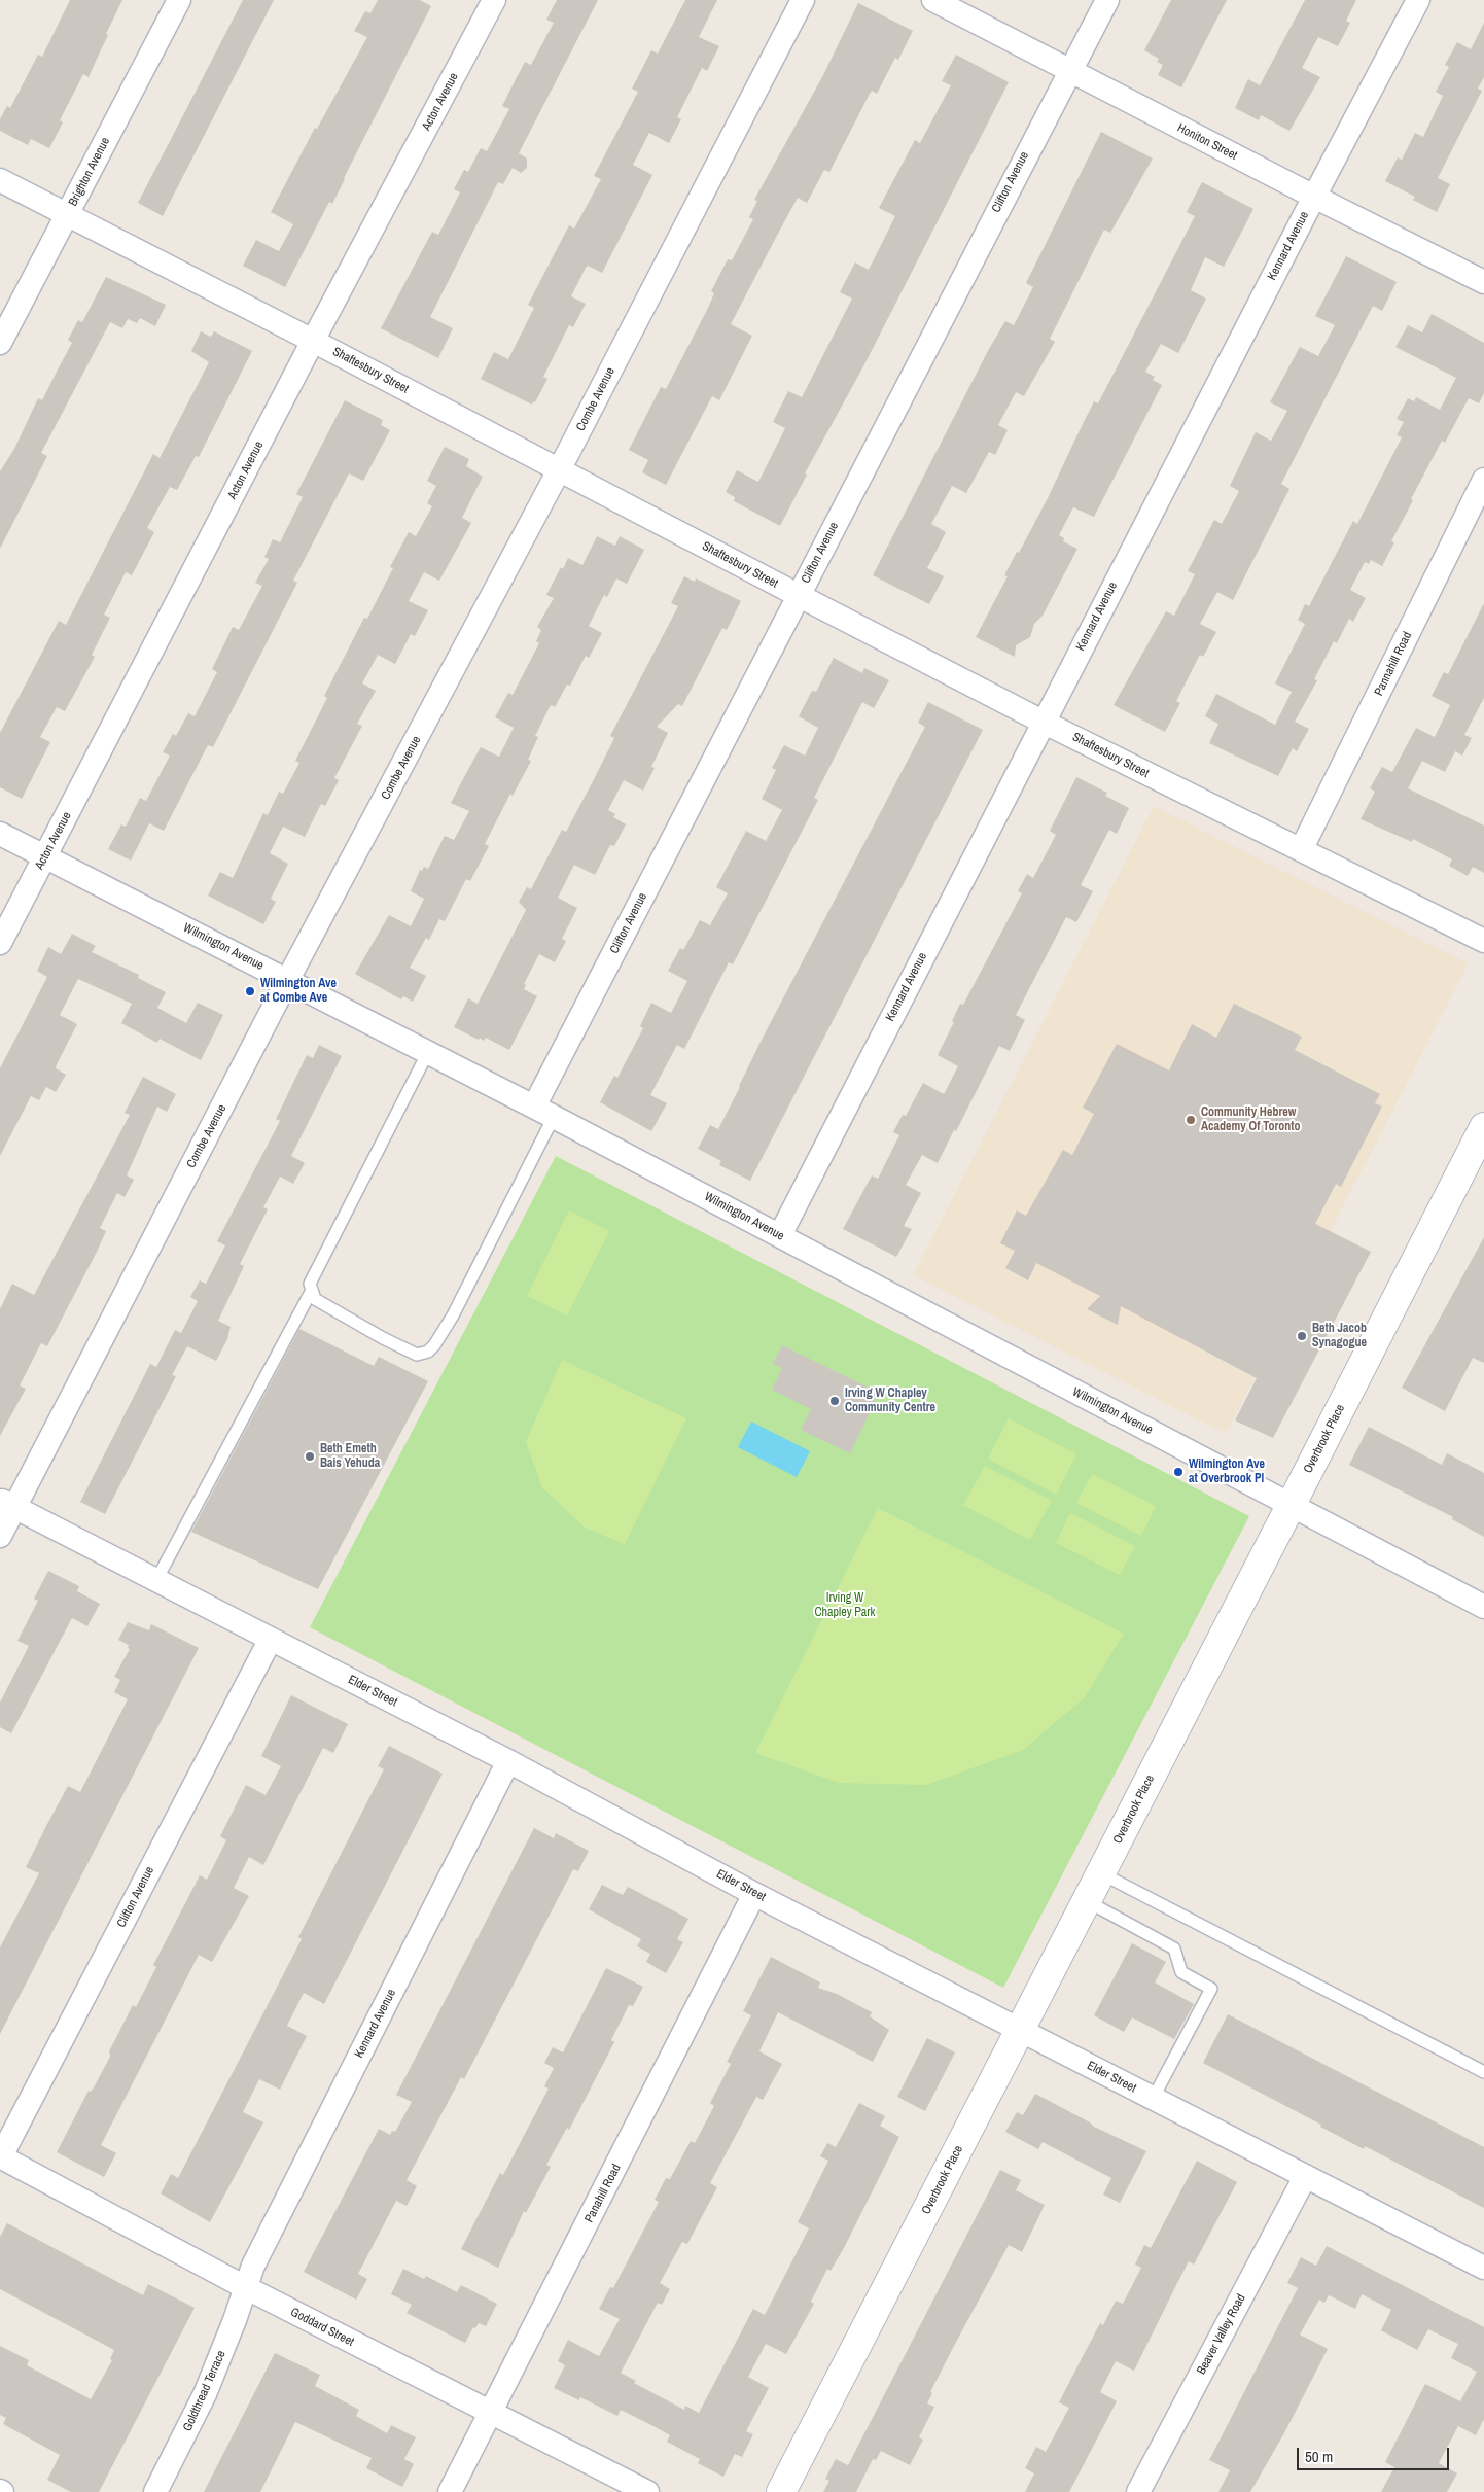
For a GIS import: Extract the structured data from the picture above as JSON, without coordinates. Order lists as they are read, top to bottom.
{
  "streets": {
    "street": [
      "Acton Avenue",
      "Honiton Street",
      "Brighton Avenue",
      "Clifton Avenue",
      "Kennard Avenue",
      "Shaftesbury Street",
      "Combe Avenue",
      "Pannahill Road",
      "Wilmington Avenue",
      "Overbrook Place",
      "Elder Street",
      "Panahill Road",
      "Goddard Street",
      "Beaver Valley Road",
      "Goldthread Terrace"
    ]
  },
  "crossings": [
    ["Acton Avenue", "Shaftesbury Street"],
    ["Acton Avenue", "Wilmington Avenue"],
    ["Honiton Street", "Clifton Avenue"],
    ["Honiton Street", "Kennard Avenue"],
    ["Brighton Avenue", "Shaftesbury Street"],
    ["Clifton Avenue", "Shaftesbury Street"],
    ["Clifton Avenue", "Wilmington Avenue"],
    ["Clifton Avenue", "Elder Street"],
    ["Clifton Avenue", "Goddard Street"],
    ["Kennard Avenue", "Shaftesbury Street"],
    ["Kennard Avenue", "Wilmington Avenue"],
    ["Kennard Avenue", "Elder Street"],
    ["Kennard Avenue", "Goddard Street"],
    ["Kennard Avenue", "Goldthread Terrace"],
    ["Shaftesbury Street", "Combe Avenue"],
    ["Shaftesbury Street", "Pannahill Road"],
    ["Combe Avenue", "Wilmington Avenue"],
    ["Combe Avenue", "Elder Street"],
    ["Wilmington Avenue", "Overbrook Place"],
    ["Overbrook Place", "Elder Street"],
    ["Elder Street", "Panahill Road"],
    ["Elder Street", "Beaver Valley Road"],
    ["Panahill Road", "Goddard Street"],
    ["Goddard Street", "Goldthread Terrace"]
  ],
  "parks": ["Irving W Chapley Park"],
  "places": [
    "Wilmington Ave at Combe Ave",
    "Community Hebrew Academy Of Toronto",
    "Beth Jacob Synagogue",
    "Irving W Chapley Community Centre",
    "Beth Emeth Bais Yehuda",
    "Wilmington Ave at Overbrook Pl"
  ],
  "scale_bar": "50 m"
}
